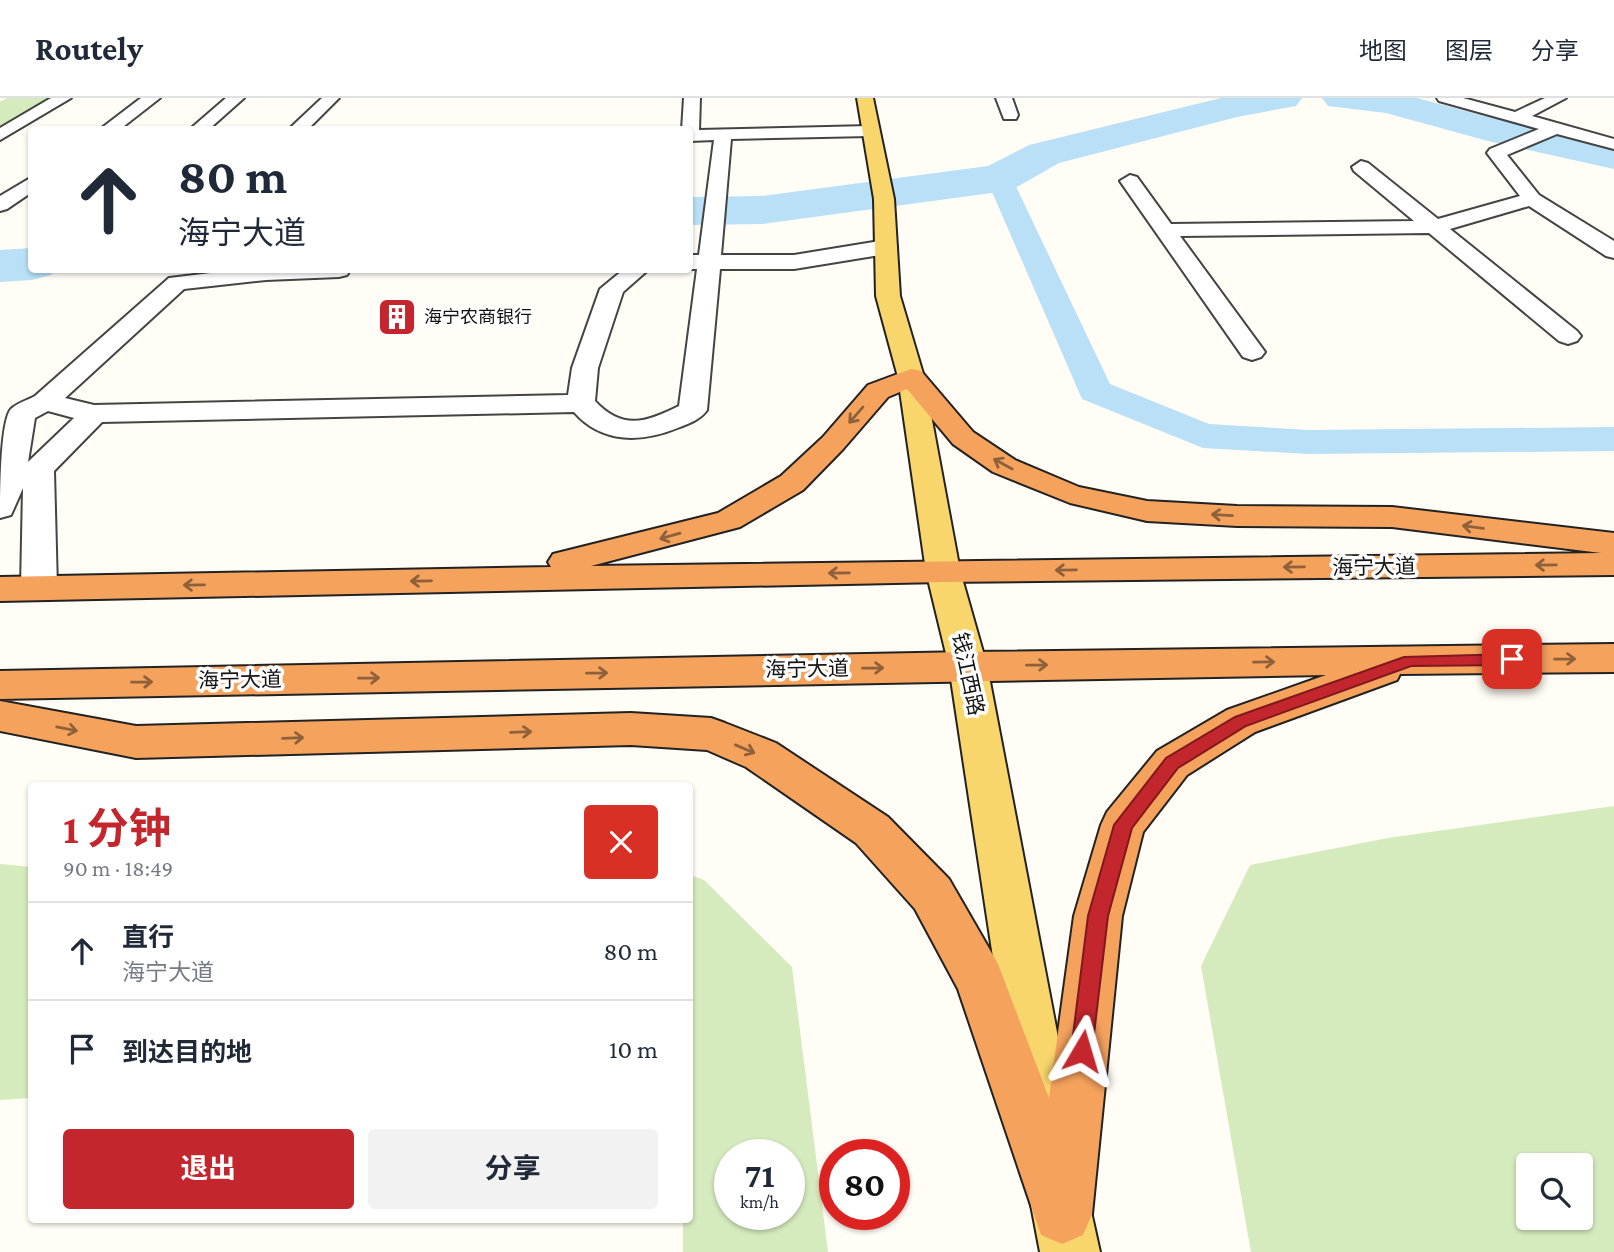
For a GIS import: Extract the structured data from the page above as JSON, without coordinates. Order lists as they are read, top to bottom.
{
  "streets": {
    "highway": ["海宁大道"],
    "main road": ["钱江西路"]
  },
  "crossings": [
    ["海宁大道", "钱江西路"]
  ],
  "places": {
    "building": ["海宁农商银行"]
  },
  "page": {
    "header": "Routely",
    "nav": ["地图", "图层", "分享"],
    "turn": ["80 m", "海宁大道"],
    "heading": ["1 分钟", "90 m · 18:49"],
    "list": [
      {
        "name": "直行",
        "note": "海宁大道",
        "value": "80 m"
      },
      {
        "name": "到达目的地",
        "value": "10 m"
      }
    ],
    "buttons": ["退出", "分享"],
    "speed": "71 km/h",
    "limit": "80"
  }
}
